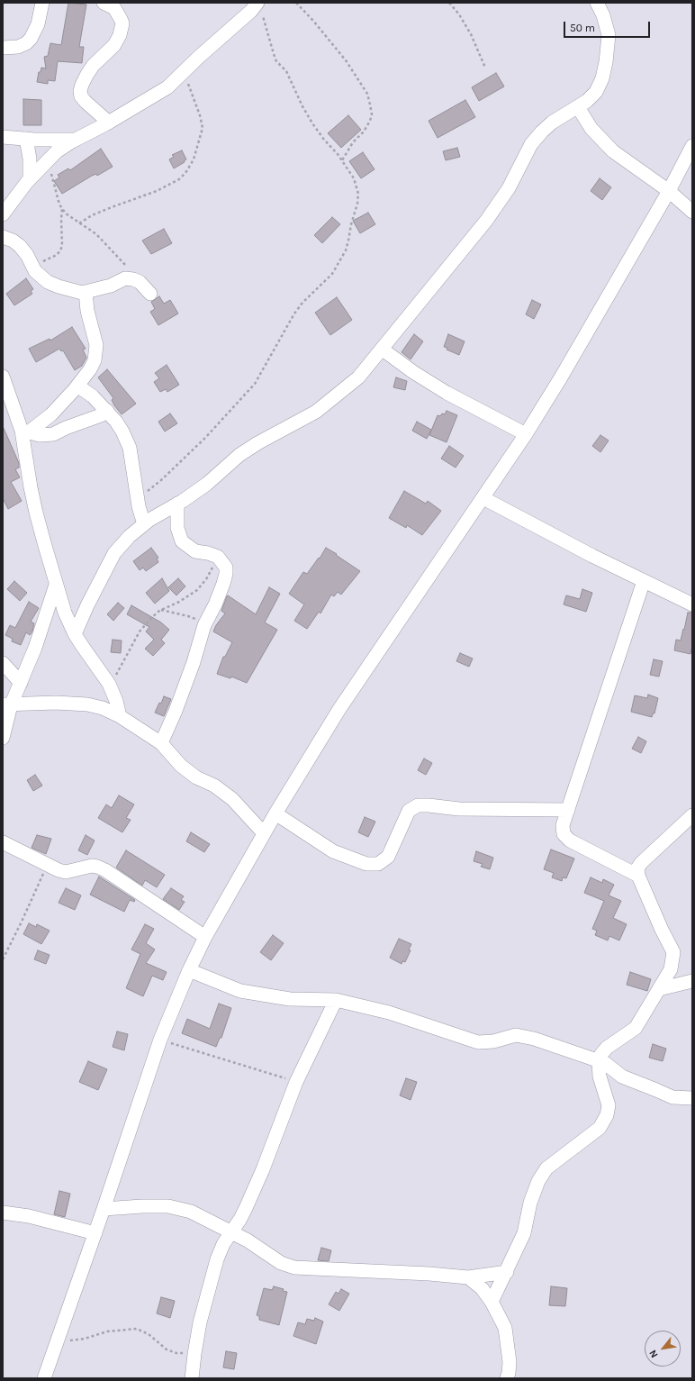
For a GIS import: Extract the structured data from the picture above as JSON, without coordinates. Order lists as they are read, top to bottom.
{
  "scale_bar": "50 m",
  "north": "bottom left"
}
